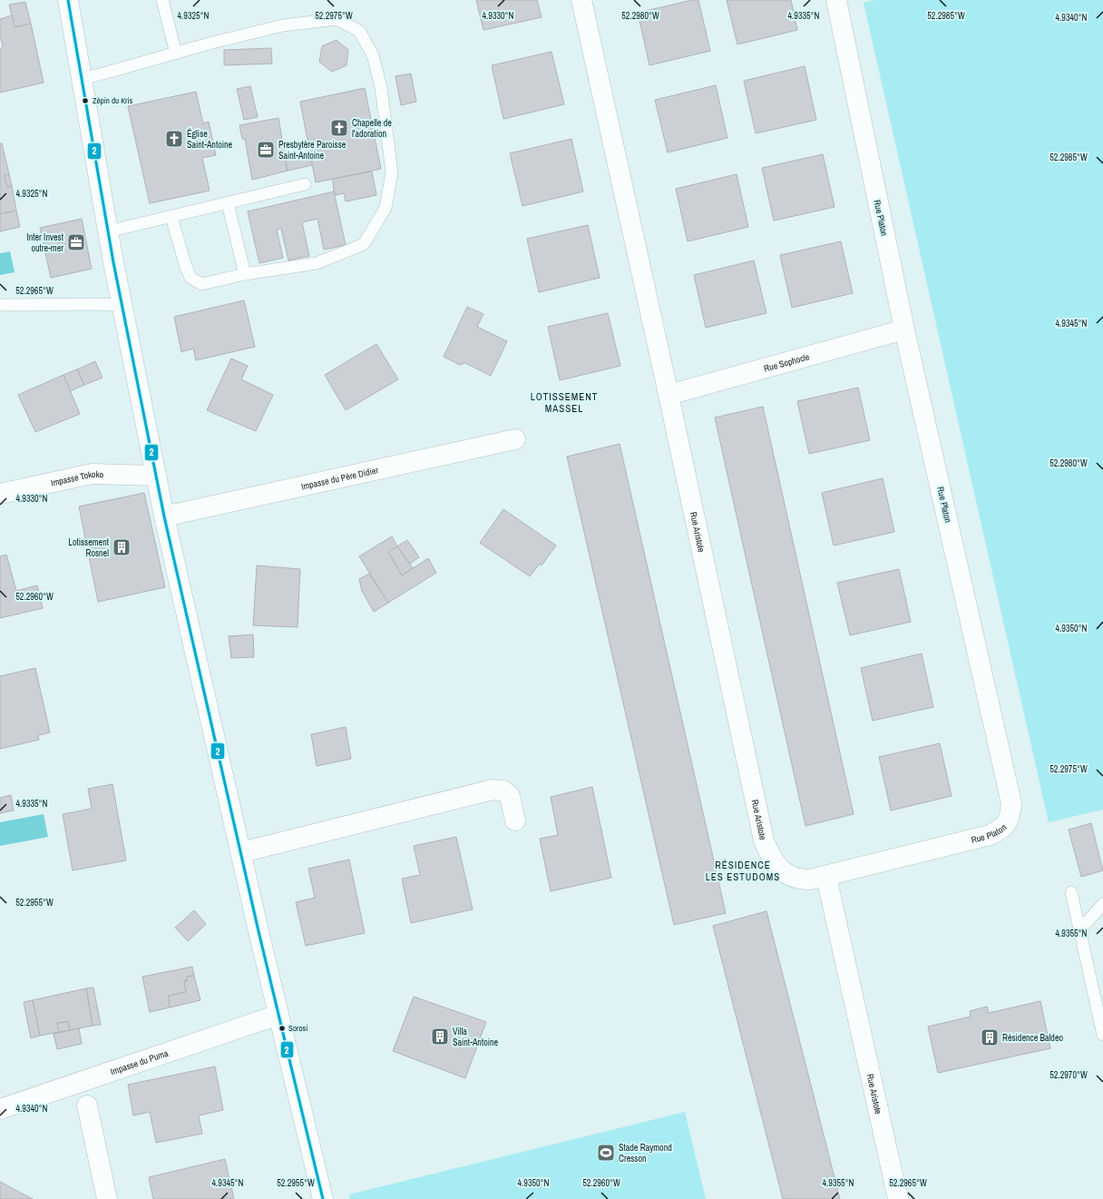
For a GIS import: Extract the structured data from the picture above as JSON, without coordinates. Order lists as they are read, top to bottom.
{
  "streets": {
    "street": [
      "Rue Platon",
      "Rue Sophocle",
      "Impasse du Père Didier",
      "Impasse Tokoko",
      "Rue Aristote",
      "Impasse du Puma"
    ]
  },
  "crossings": [
    ["Rue Platon", "Rue Sophocle"],
    ["Rue Platon", "Rue Aristote"],
    ["Rue Sophocle", "Rue Aristote"]
  ],
  "districts": ["LOTISSEMENT MASSEL", "RÉSIDENCE LES ESTUDOMS"],
  "places": {
    "other": ["Zépin du Kris", "Sorosi"],
    "church": ["Chapelle de l'adoration", "Église Saint-Antoine"],
    "office": ["Presbytère Paroisse Saint-Antoine", "Inter Invest outre-mer"],
    "building": ["Lotissement Rosnel", "Villa Saint-Antoine", "Résidence Baldeo"],
    "sports": ["Stade Raymond Cresson"]
  },
  "lines": ["transit line 2"],
  "coordinates": [
    "4.9325°N",
    "52.2975°W",
    "4.9330°N",
    "52.2980°W",
    "4.9335°N",
    "52.2985°W",
    "4.9340°N",
    "52.2965°W",
    "4.9345°N",
    "52.2960°W",
    "4.9350°N",
    "52.2955°W",
    "4.9355°N",
    "52.2970°W"
  ]
}
